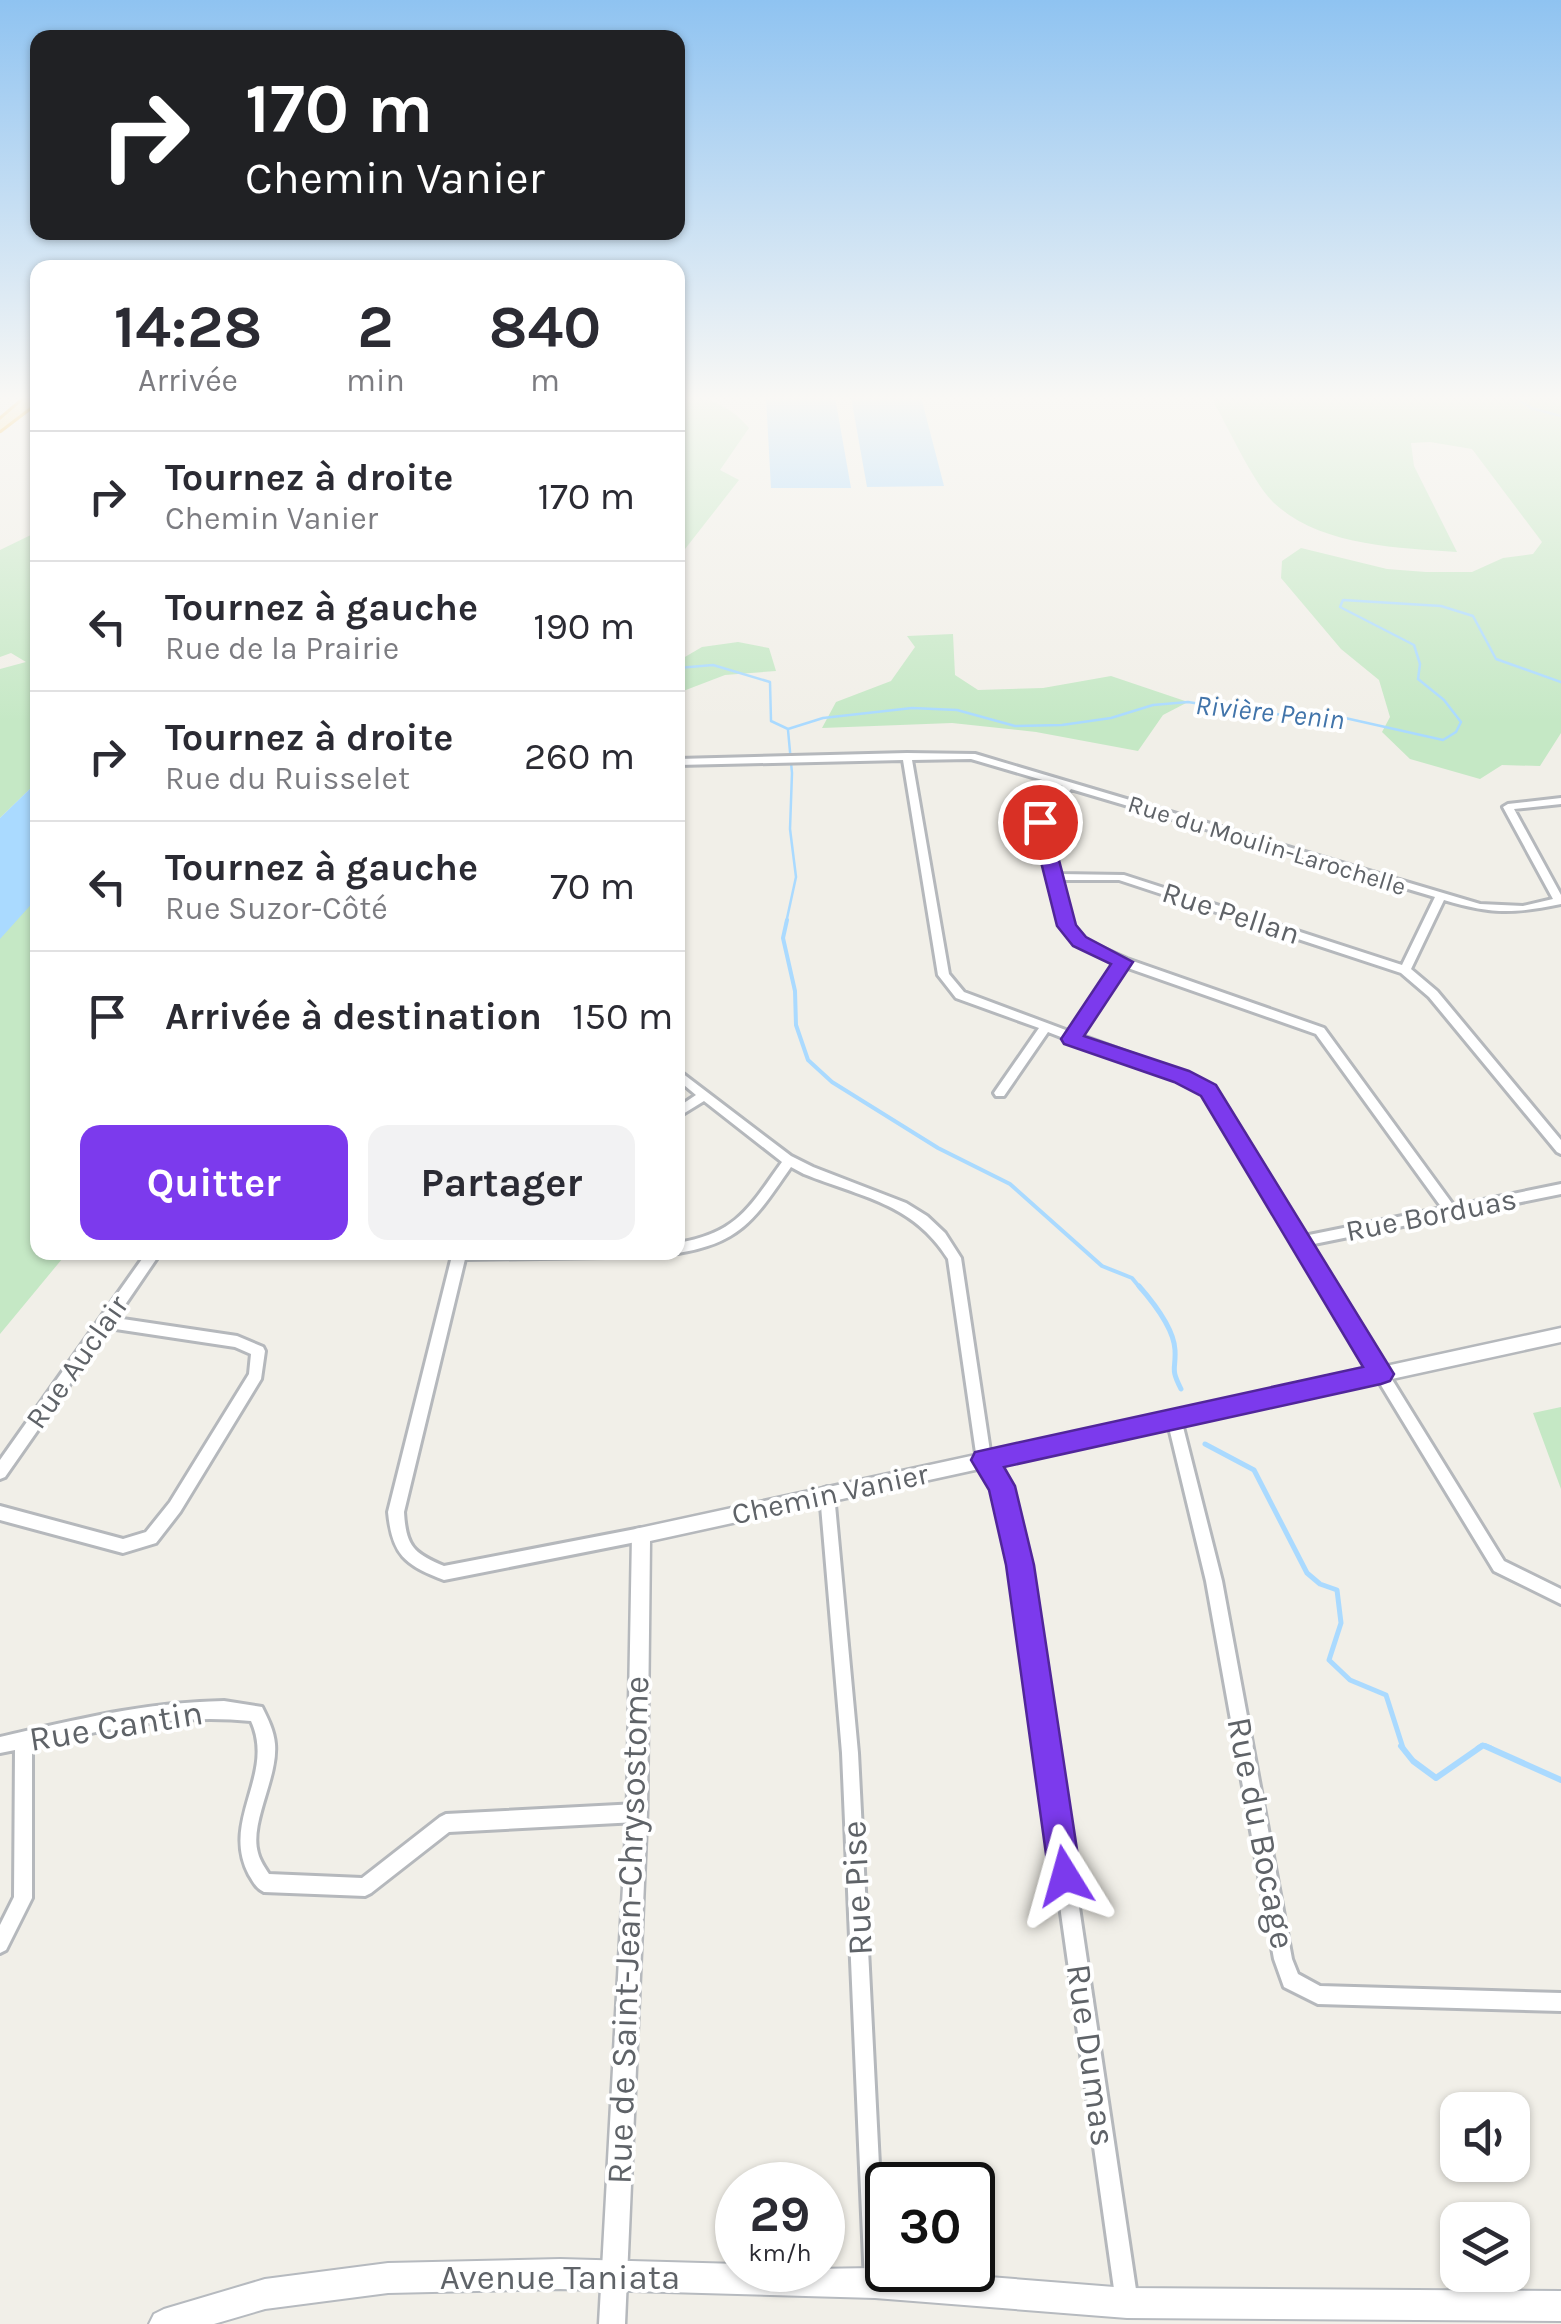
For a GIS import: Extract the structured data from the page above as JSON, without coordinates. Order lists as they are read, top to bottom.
{
  "streets": {
    "main road": ["Avenue Taniata"],
    "street": [
      "Rue du Moulin-Larochelle",
      "Rue Pellan",
      "Rue Borduas",
      "Rue Auclair",
      "Chemin Vanier",
      "Rue Cantin",
      "Rue du Bocage",
      "Rue Pise",
      "Rue de Saint-Jean-Chrysostome",
      "Rue Dumas"
    ]
  },
  "crossings": [
    ["Chemin Vanier", "Rue du Bocage"],
    ["Chemin Vanier", "Rue Pise"],
    ["Chemin Vanier", "Rue de Saint-Jean-Chrysostome"],
    ["Chemin Vanier", "Rue Dumas"],
    ["Rue Cantin", "Rue de Saint-Jean-Chrysostome"],
    ["Rue de Saint-Jean-Chrysostome", "Avenue Taniata"],
    ["Rue Dumas", "Avenue Taniata"]
  ],
  "water": ["Rivière Penin"],
  "page": {
    "turn": ["170 m", "Chemin Vanier"],
    "eta": [
      "14:28",
      "Arrivée",
      "2",
      "min",
      "840",
      "m"
    ],
    "list": [
      {
        "name": "Tournez à droite",
        "note": "Chemin Vanier",
        "value": "170 m"
      },
      {
        "name": "Tournez à gauche",
        "note": "Rue de la Prairie",
        "value": "190 m"
      },
      {
        "name": "Tournez à droite",
        "note": "Rue du Ruisselet",
        "value": "260 m"
      },
      {
        "name": "Tournez à gauche",
        "note": "Rue Suzor-Côté",
        "value": "70 m"
      },
      {
        "name": "Arrivée à destination",
        "value": "150 m"
      }
    ],
    "buttons": ["Quitter", "Partager"],
    "speed": "29 km/h",
    "limit": "30"
  }
}
